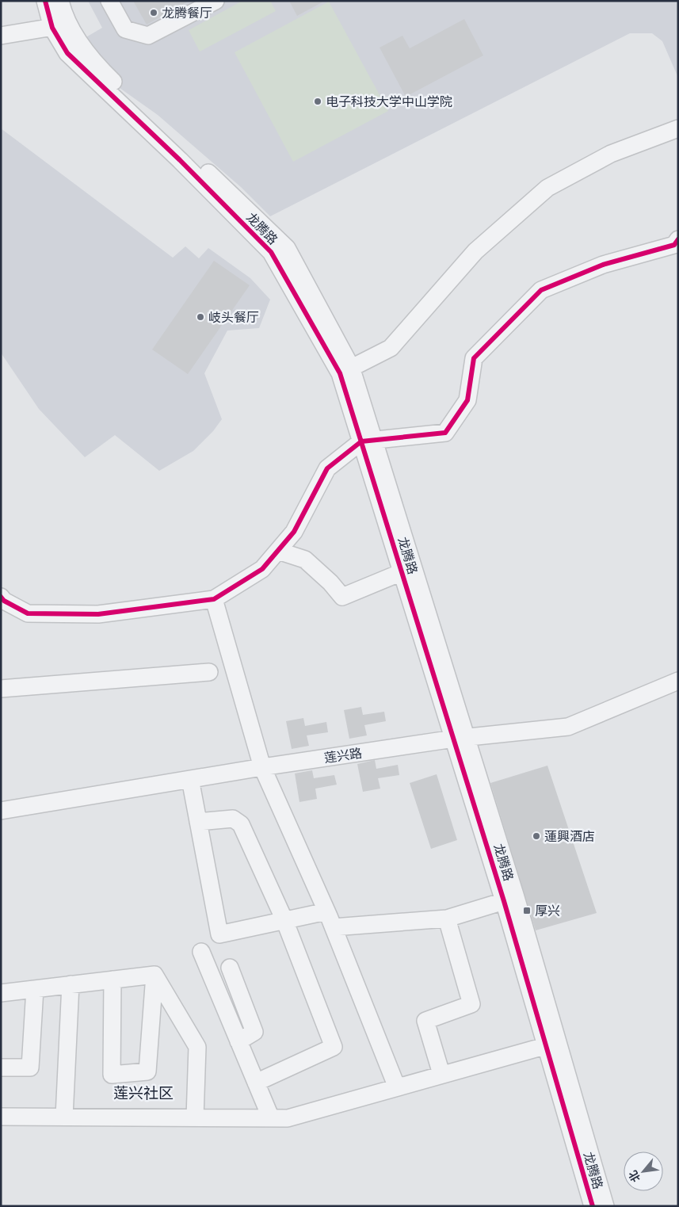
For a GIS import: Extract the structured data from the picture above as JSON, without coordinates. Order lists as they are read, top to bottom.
{
  "streets": {
    "street": ["龙腾路", "莲兴路"]
  },
  "crossings": [
    ["龙腾路", "莲兴路"]
  ],
  "districts": ["莲兴社区"],
  "places": {
    "other": [
      "龙腾餐厅",
      "电子科技大学中山学院",
      "岐头餐厅",
      "蓮興酒店"
    ],
    "transit": ["厚兴"]
  },
  "north": "bottom left"
}
